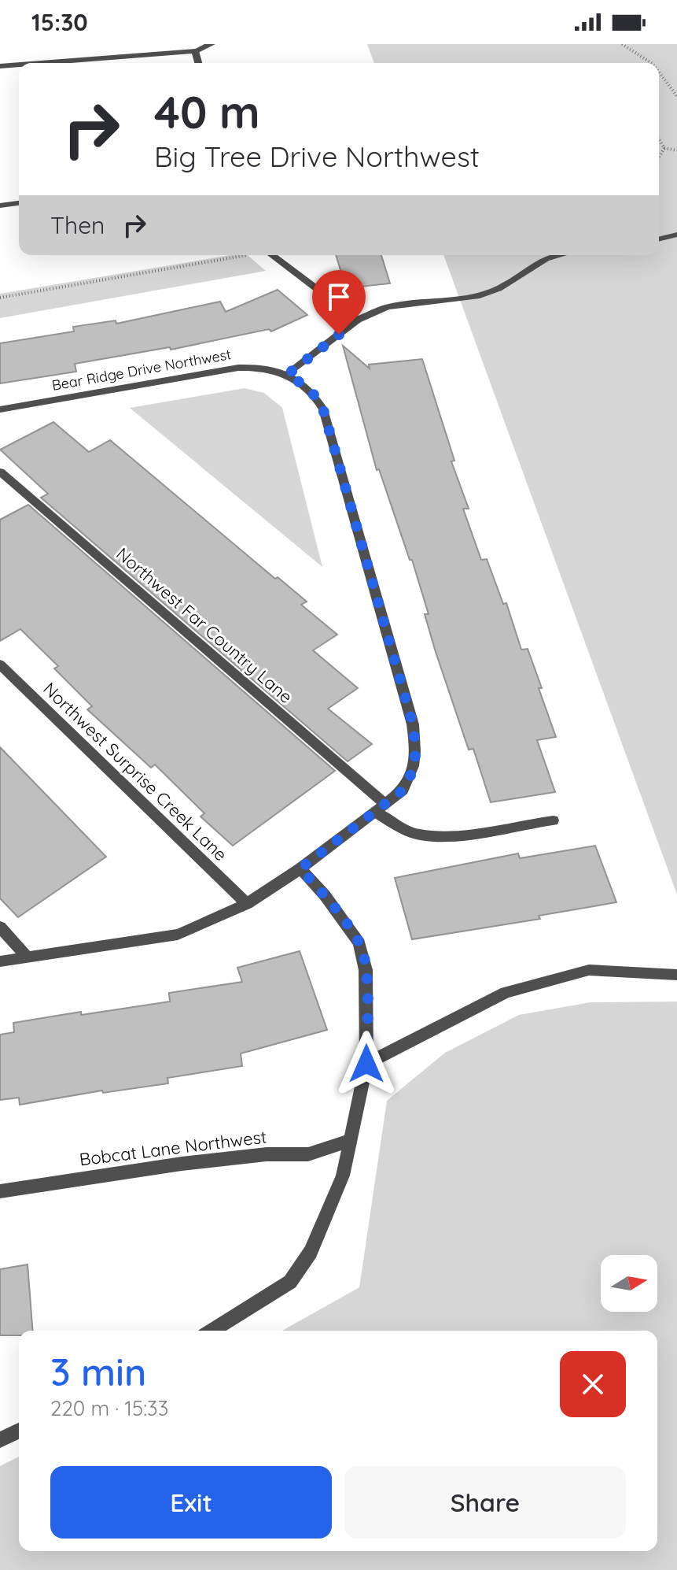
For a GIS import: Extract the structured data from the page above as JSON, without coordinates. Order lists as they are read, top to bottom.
{
  "streets": {
    "street": [
      "Bear Ridge Drive Northwest",
      "Northwest Far Country Lane",
      "Northwest Surprise Creek Lane",
      "Bobcat Lane Northwest"
    ]
  },
  "crossings": [
    ["Bear Ridge Drive Northwest", "Northwest Far Country Lane"],
    ["Bear Ridge Drive Northwest", "Northwest Surprise Creek Lane"]
  ],
  "north": "right",
  "page": {
    "status": "15:30",
    "turn": ["40 m", "Big Tree Drive Northwest"],
    "then": "Then",
    "heading": ["3 min", "220 m · 15:33"],
    "buttons": ["Exit", "Share"]
  }
}
